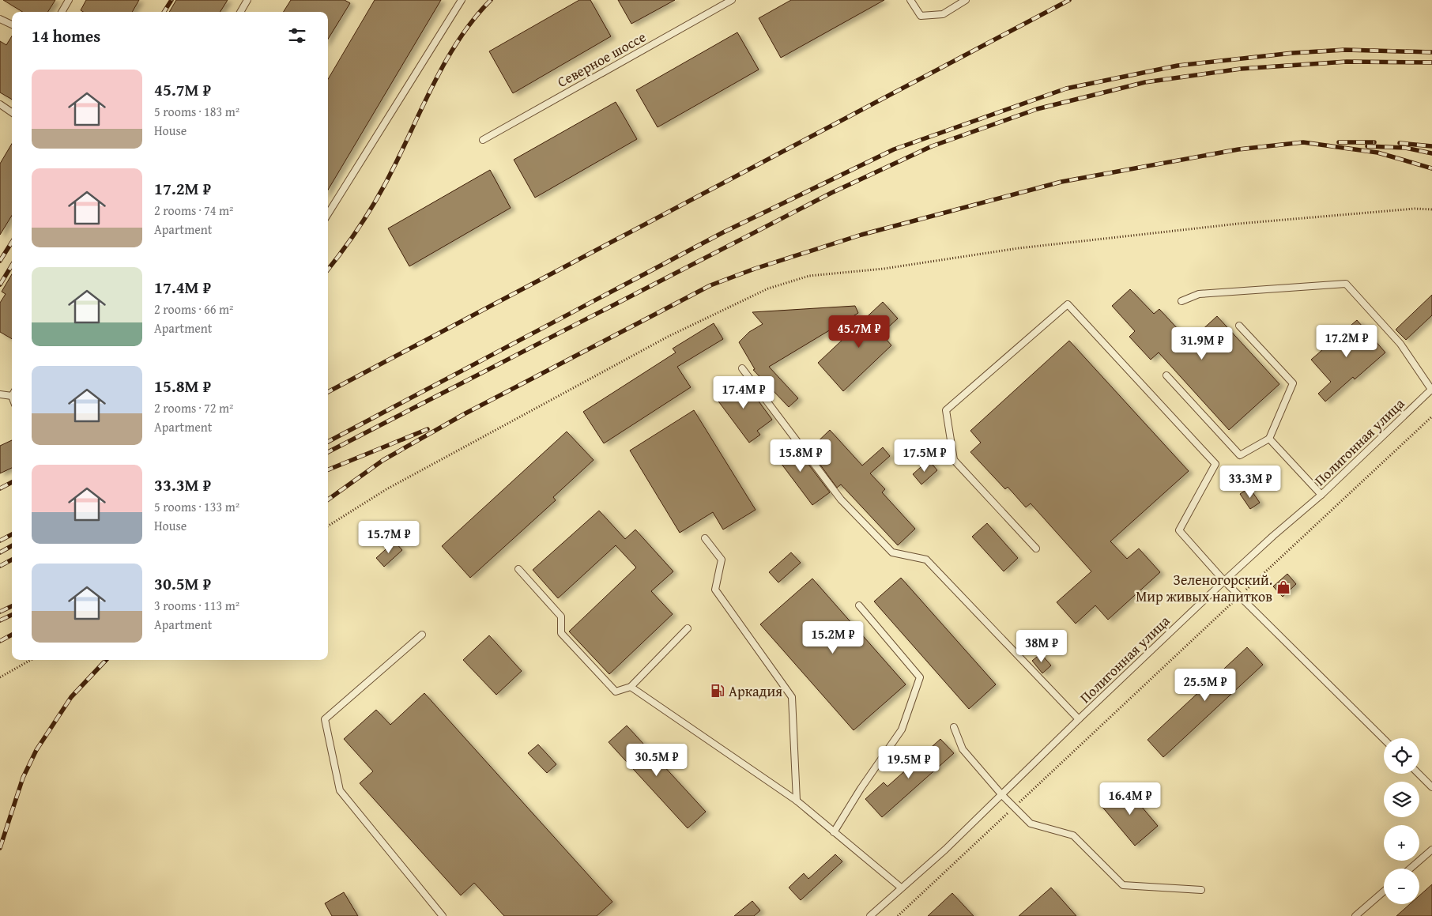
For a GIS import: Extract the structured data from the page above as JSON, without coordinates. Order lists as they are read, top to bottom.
{
  "streets": {
    "lane": ["Северное шоссе", "Полигонная улица"]
  },
  "places": {
    "shop": ["Зеленогорский. Мир живых напитков"],
    "fuel station": ["Аркадия"]
  },
  "page": {
    "heading": "14 homes",
    "list": [
      {
        "name": "45.7M ₽",
        "note": "5 rooms · 183 m² · House"
      },
      {
        "name": "17.2M ₽",
        "note": "2 rooms · 74 m² · Apartment"
      },
      {
        "name": "17.4M ₽",
        "note": "2 rooms · 66 m² · Apartment"
      },
      {
        "name": "15.8M ₽",
        "note": "2 rooms · 72 m² · Apartment"
      },
      {
        "name": "33.3M ₽",
        "note": "5 rooms · 133 m² · House"
      },
      {
        "name": "30.5M ₽",
        "note": "3 rooms · 113 m² · Apartment"
      }
    ],
    "price": [
      "45.7M ₽",
      "17.2M ₽",
      "31.9M ₽",
      "17.4M ₽",
      "15.8M ₽",
      "17.5M ₽",
      "33.3M ₽",
      "15.7M ₽",
      "15.2M ₽",
      "38M ₽",
      "25.5M ₽",
      "30.5M ₽",
      "19.5M ₽",
      "16.4M ₽"
    ],
    "map_buttons": ["+", "−"]
  }
}
